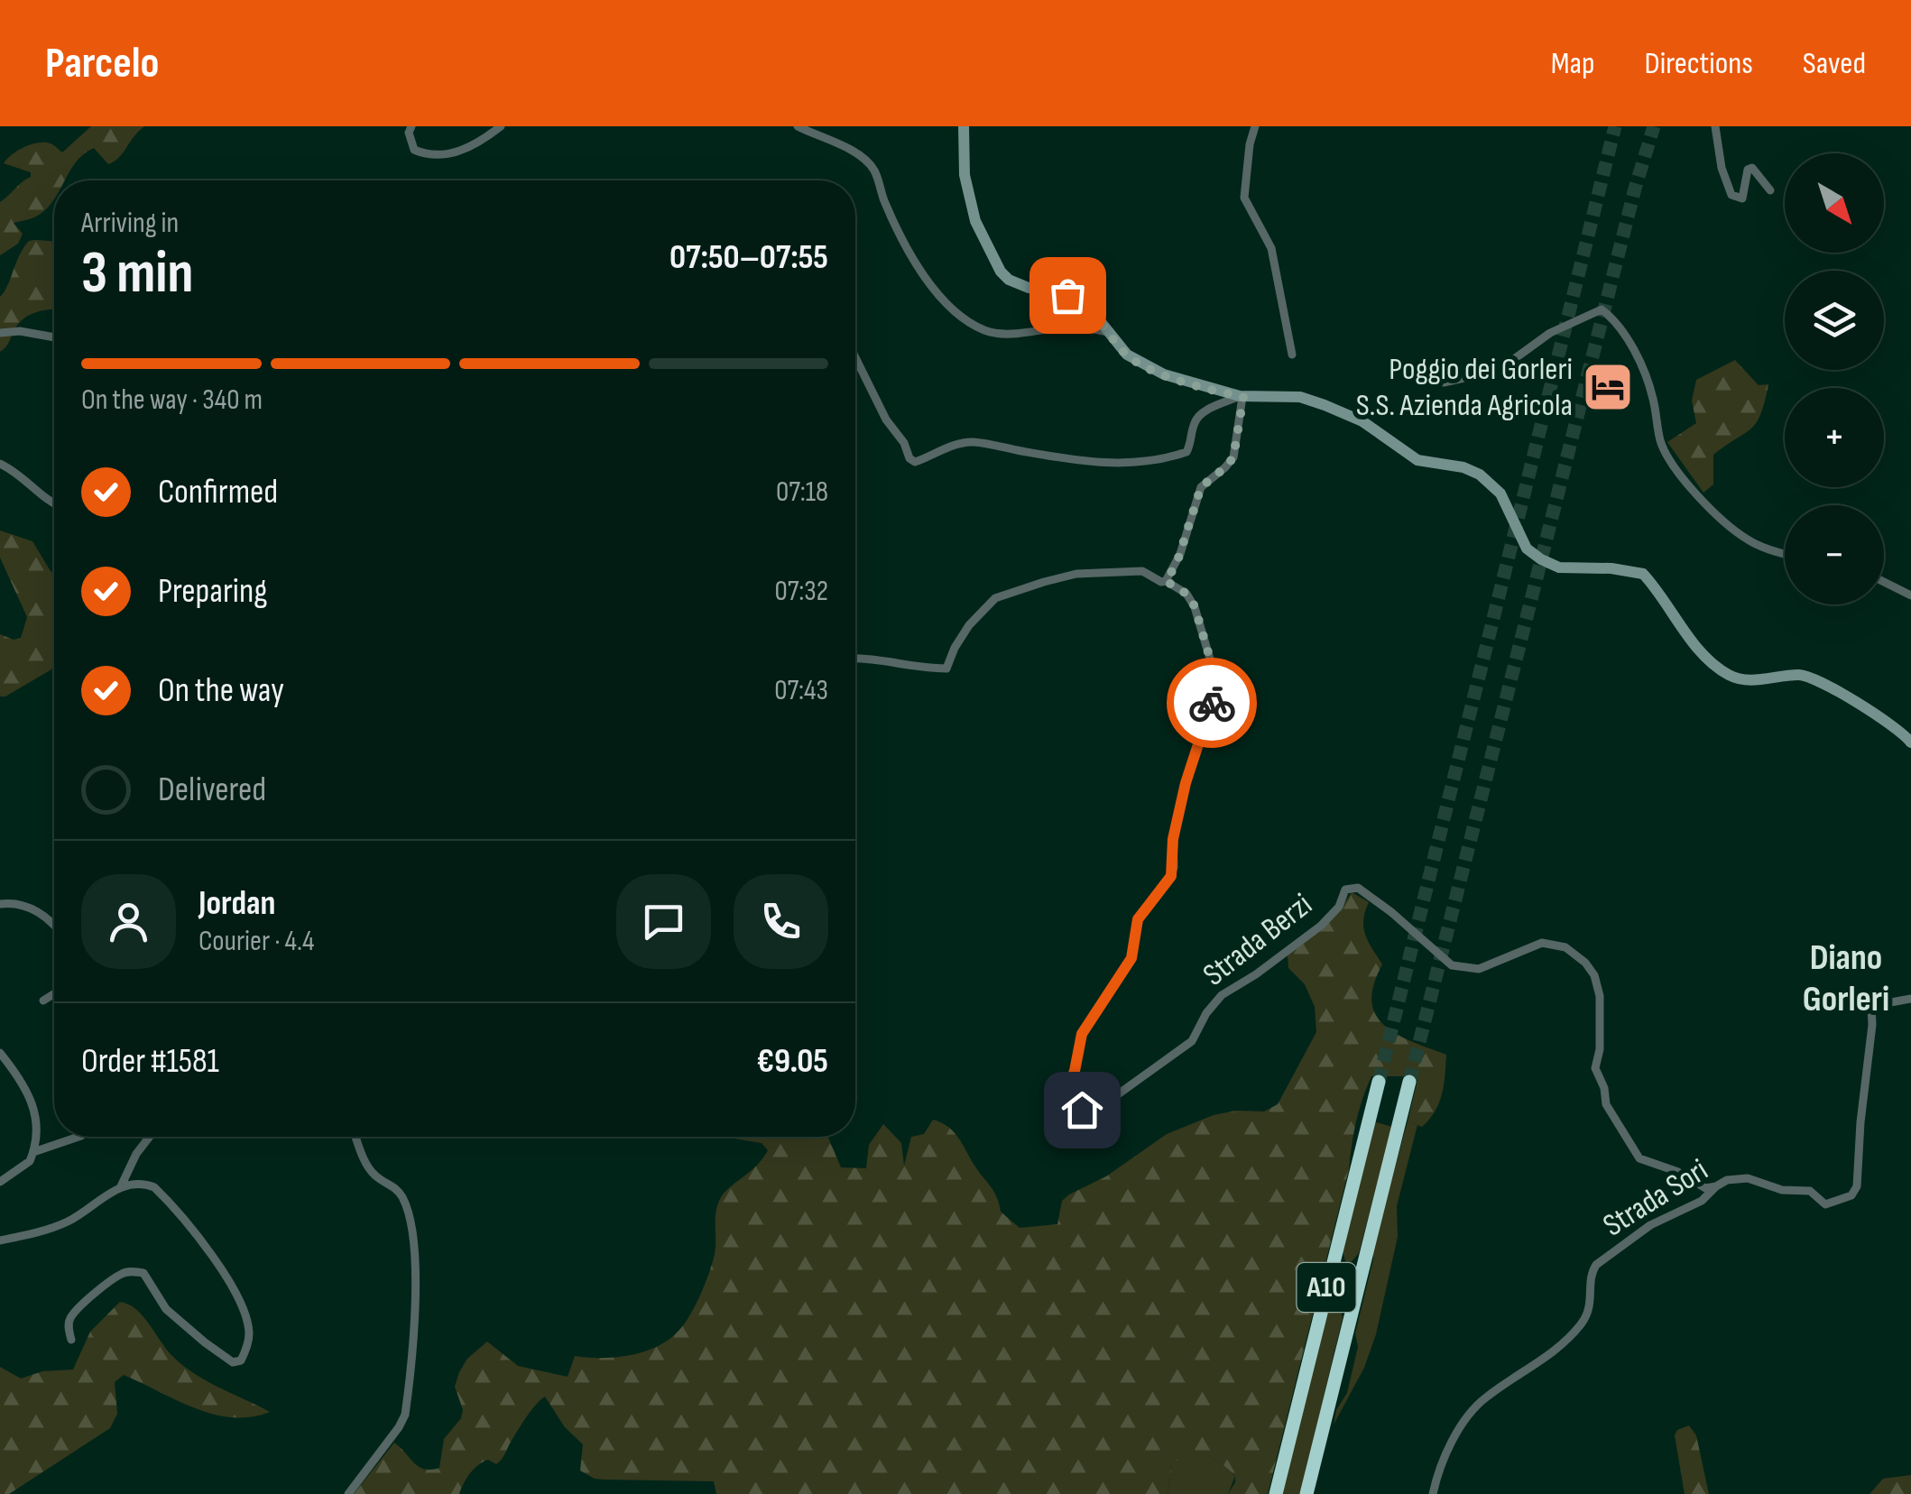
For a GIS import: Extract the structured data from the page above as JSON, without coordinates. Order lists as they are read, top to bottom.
{
  "streets": {
    "highway": ["A10"],
    "street": ["Strada Berzi", "Strada Sori"]
  },
  "crossings": [
    ["Strada Berzi", "Strada Sori"]
  ],
  "districts": ["Diano Gorleri"],
  "places": {
    "hotel": ["Poggio dei Gorleri S.S. Azienda Agricola"]
  },
  "north": "bottom right",
  "page": {
    "header": "Parcelo",
    "nav": ["Map", "Directions", "Saved"],
    "map_buttons": ["+", "−"],
    "heading": ["3 min", "Arriving in", "07:50–07:55"],
    "panel": [
      "Jordan",
      "Courier · 4.4",
      "Order #1581",
      "€9.05"
    ],
    "bar": "On the way · 340 m",
    "list": [
      ["Confirmed", "07:18"],
      ["Preparing", "07:32"],
      ["On the way", "07:43"],
      "Delivered"
    ]
  }
}
